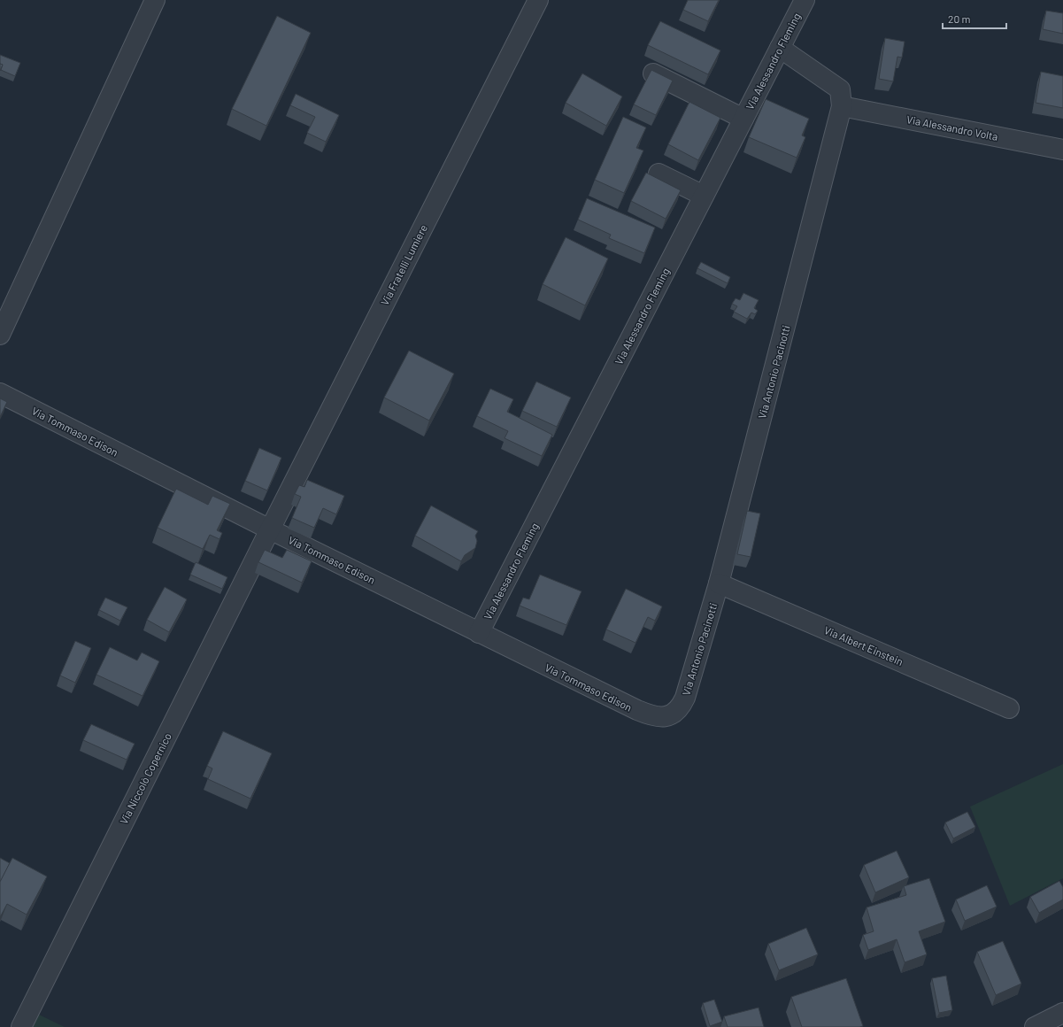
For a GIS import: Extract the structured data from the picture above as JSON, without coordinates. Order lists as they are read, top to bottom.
{
  "streets": {
    "street": [
      "Via Alessandro Fleming",
      "Via Alessandro Volta",
      "Via Fratelli Lumiere",
      "Via Antonio Pacinotti",
      "Via Tommaso Edison",
      "Via Albert Einstein",
      "Via Niccolò Copernico"
    ]
  },
  "crossings": [
    ["Via Alessandro Fleming", "Via Antonio Pacinotti"],
    ["Via Alessandro Fleming", "Via Tommaso Edison"],
    ["Via Alessandro Volta", "Via Antonio Pacinotti"],
    ["Via Fratelli Lumiere", "Via Tommaso Edison"],
    ["Via Fratelli Lumiere", "Via Niccolò Copernico"],
    ["Via Antonio Pacinotti", "Via Tommaso Edison"],
    ["Via Antonio Pacinotti", "Via Albert Einstein"],
    ["Via Tommaso Edison", "Via Niccolò Copernico"]
  ],
  "scale_bar": "20 m"
}
